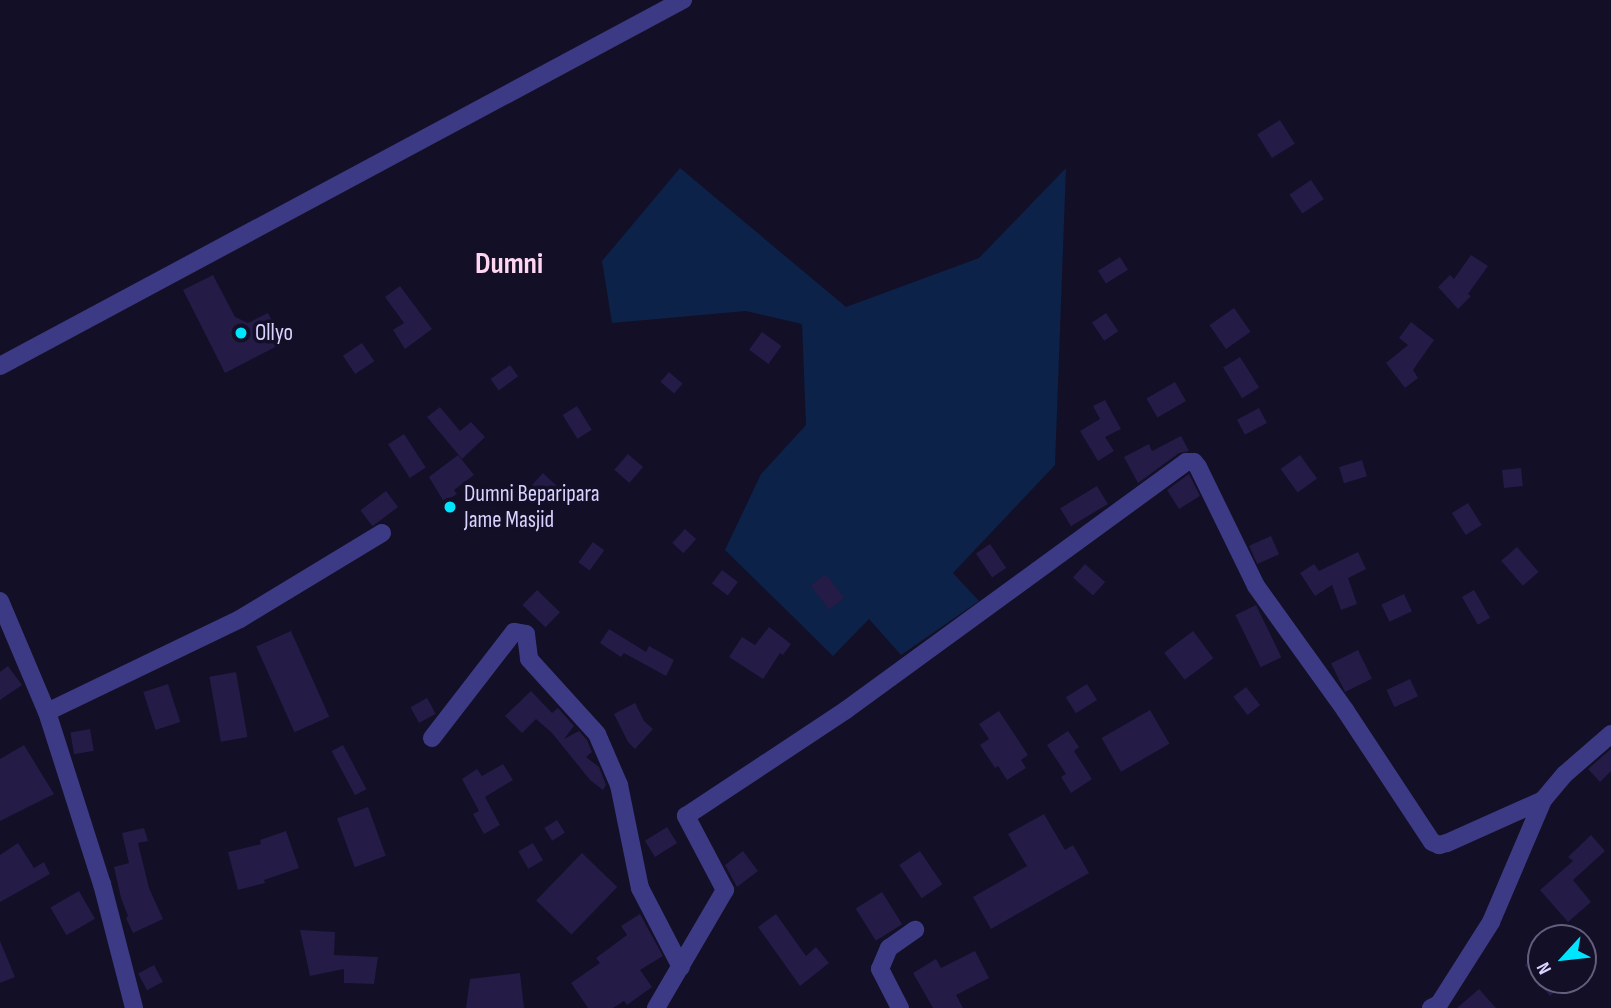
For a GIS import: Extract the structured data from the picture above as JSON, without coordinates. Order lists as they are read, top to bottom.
{
  "districts": ["Dumni"],
  "places": ["Ollyo", "Dumni Beparipara Jame Masjid"],
  "north": "bottom left"
}
